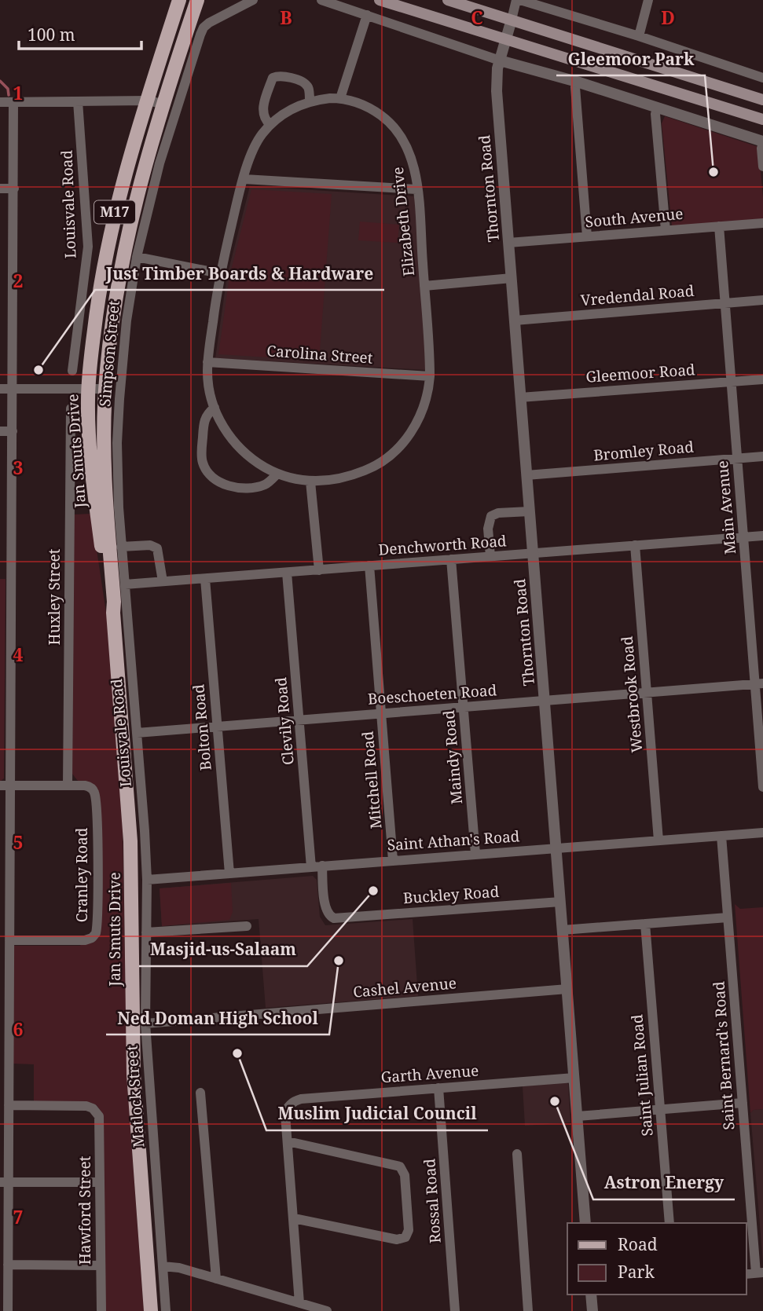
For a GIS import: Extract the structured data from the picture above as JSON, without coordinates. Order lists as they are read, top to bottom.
{
  "streets": {
    "main road": ["M17", "Jan Smuts Drive"],
    "street": [
      "Thornton Road",
      "Louisvale Road",
      "South Avenue",
      "Elizabeth Drive",
      "Vredendal Road",
      "Simpson Street",
      "Carolina Street",
      "Gleemoor Road",
      "Bromley Road",
      "Main Avenue",
      "Denchworth Road",
      "Huxley Street",
      "Boeschoeten Road",
      "Westbrook Road",
      "Clevily Road",
      "Bolton Road",
      "Maindy Road",
      "Mitchell Road",
      "Saint Athan's Road",
      "Cranley Road",
      "Buckley Road",
      "Cashel Avenue",
      "Saint Bernard's Road",
      "Garth Avenue",
      "Saint Julian Road",
      "Matlock Street",
      "Rossal Road",
      "Hawford Street"
    ]
  },
  "crossings": [
    ["Thornton Road", "South Avenue"],
    ["Thornton Road", "Vredendal Road"],
    ["Thornton Road", "Gleemoor Road"],
    ["Thornton Road", "Bromley Road"],
    ["Thornton Road", "Denchworth Road"],
    ["Thornton Road", "Boeschoeten Road"],
    ["Thornton Road", "Saint Athan's Road"],
    ["Thornton Road", "Buckley Road"],
    ["Thornton Road", "Cashel Avenue"],
    ["Thornton Road", "Garth Avenue"],
    ["Louisvale Road", "Simpson Street"],
    ["Louisvale Road", "Denchworth Road"],
    ["Louisvale Road", "Boeschoeten Road"],
    ["Louisvale Road", "Saint Athan's Road"],
    ["Louisvale Road", "Matlock Street"],
    ["South Avenue", "Main Avenue"],
    ["Elizabeth Drive", "Carolina Street"],
    ["Vredendal Road", "Main Avenue"],
    ["Simpson Street", "Denchworth Road"],
    ["Gleemoor Road", "Main Avenue"],
    ["Bromley Road", "Main Avenue"],
    ["Main Avenue", "Denchworth Road"],
    ["Main Avenue", "Boeschoeten Road"],
    ["Denchworth Road", "Westbrook Road"],
    ["Denchworth Road", "Clevily Road"],
    ["Denchworth Road", "Bolton Road"],
    ["Denchworth Road", "Maindy Road"],
    ["Denchworth Road", "Mitchell Road"],
    ["Huxley Street", "Cranley Road"],
    ["Boeschoeten Road", "Westbrook Road"],
    ["Boeschoeten Road", "Clevily Road"],
    ["Boeschoeten Road", "Bolton Road"],
    ["Boeschoeten Road", "Maindy Road"],
    ["Boeschoeten Road", "Mitchell Road"],
    ["Westbrook Road", "Saint Athan's Road"],
    ["Clevily Road", "Saint Athan's Road"],
    ["Bolton Road", "Saint Athan's Road"],
    ["Maindy Road", "Saint Athan's Road"],
    ["Mitchell Road", "Saint Athan's Road"],
    ["Saint Athan's Road", "Buckley Road"],
    ["Saint Athan's Road", "Saint Bernard's Road"],
    ["Saint Athan's Road", "Matlock Street"],
    ["Cashel Avenue", "Matlock Street"],
    ["Garth Avenue", "Rossal Road"]
  ],
  "places": [
    "Gleemoor Park",
    "Just Timber Boards & Hardware",
    "Masjid-us-Salaam",
    "Ned Doman High School",
    "Muslim Judicial Council",
    "Astron Energy"
  ],
  "legend": ["Road", "Park"],
  "scale_bar": "100 m",
  "grid": {
    "columns": ["B", "C", "D"],
    "rows": [
      "1",
      "2",
      "3",
      "4",
      "5",
      "6",
      "7"
    ]
  }
}
